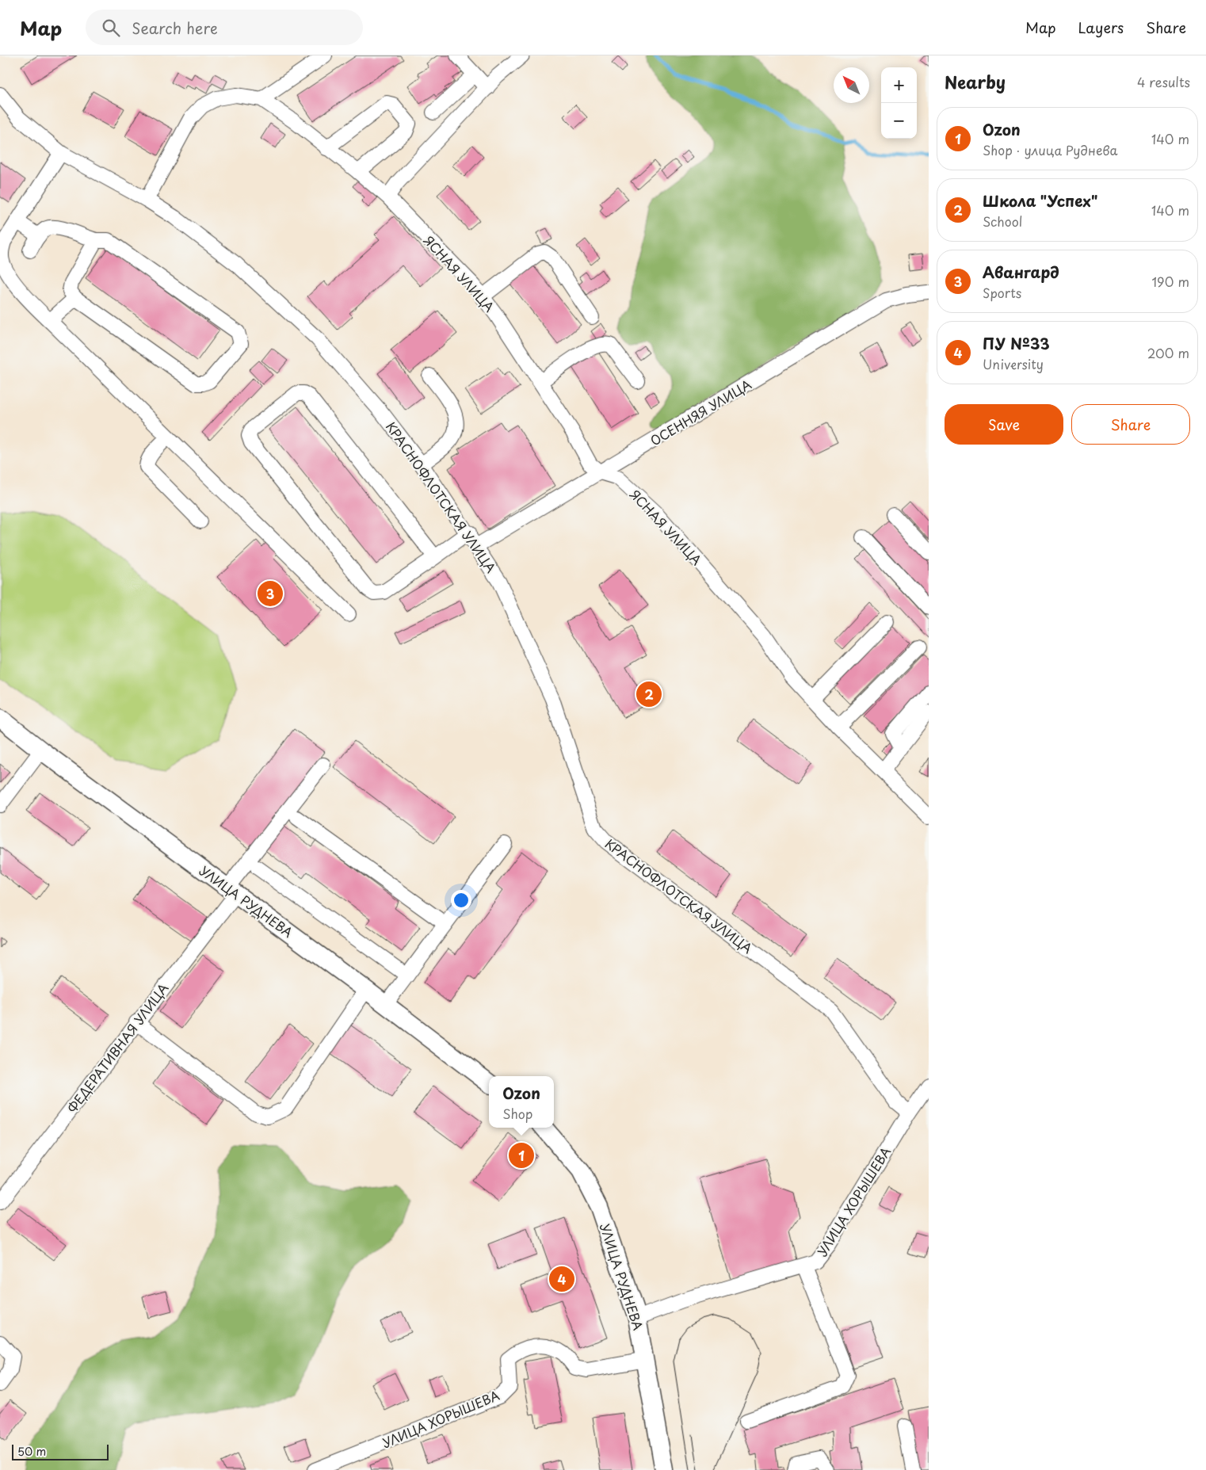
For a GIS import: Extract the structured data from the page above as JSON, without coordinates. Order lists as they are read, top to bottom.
{
  "streets": {
    "main road": ["УЛИЦА РУДНЕВА"],
    "street": [
      "ЯСНАЯ УЛИЦА",
      "ОСЕННЯЯ УЛИЦА",
      "КРАСНОФЛОТСКАЯ УЛИЦА",
      "ФЕДЕРАТИВНАЯ УЛИЦА",
      "УЛИЦА ХОРЫШЕВА"
    ]
  },
  "crossings": [
    ["ЯСНАЯ УЛИЦА", "ОСЕННЯЯ УЛИЦА"],
    ["ОСЕННЯЯ УЛИЦА", "КРАСНОФЛОТСКАЯ УЛИЦА"],
    ["КРАСНОФЛОТСКАЯ УЛИЦА", "УЛИЦА ХОРЫШЕВА"],
    ["УЛИЦА РУДНЕВА", "ФЕДЕРАТИВНАЯ УЛИЦА"],
    ["УЛИЦА РУДНЕВА", "УЛИЦА ХОРЫШЕВА"]
  ],
  "scale_bar": "50 m",
  "north": "top left",
  "page": {
    "header": "Map",
    "search": "Search here",
    "nav": ["Map", "Layers", "Share"],
    "heading": ["Nearby", "4 results"],
    "map_buttons": ["+", "−"],
    "list": [
      {
        "mark": "1",
        "name": "Ozon",
        "note": "Shop · улица Руднева",
        "value": "140 m"
      },
      {
        "mark": "2",
        "name": "Школа \"Успех\"",
        "note": "School",
        "value": "140 m"
      },
      {
        "mark": "3",
        "name": "Авангард",
        "note": "Sports",
        "value": "190 m"
      },
      {
        "mark": "4",
        "name": "ПУ №33",
        "note": "University",
        "value": "200 m"
      }
    ],
    "buttons": ["Save", "Share"],
    "pins": [
      "3",
      "2",
      "1",
      "4"
    ],
    "popup": ["Ozon", "Shop"],
    "scale": "50 m"
  }
}
